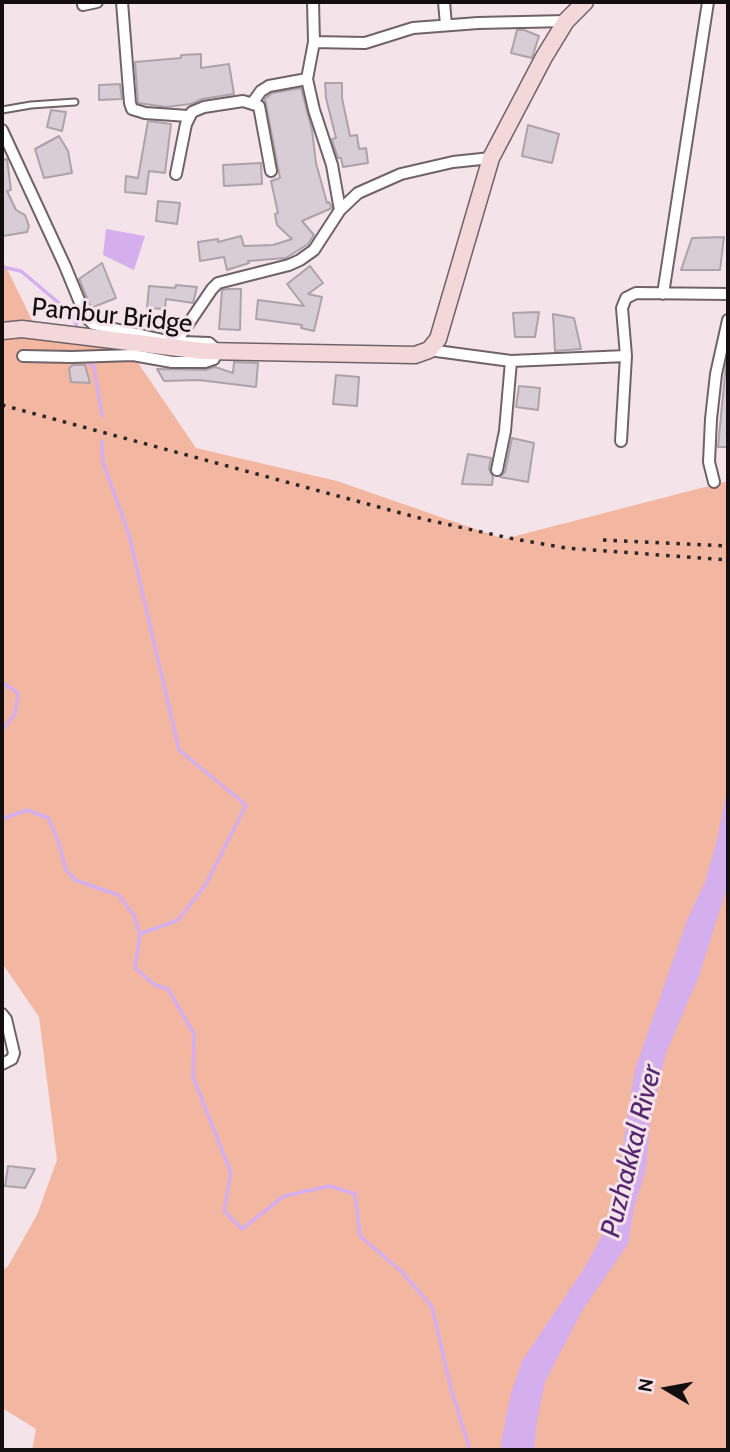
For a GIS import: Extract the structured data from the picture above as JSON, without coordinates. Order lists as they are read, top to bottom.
{
  "streets": {
    "main road": ["Pambur Bridge"]
  },
  "water": ["Puzhakkal River"],
  "north": "left"
}
